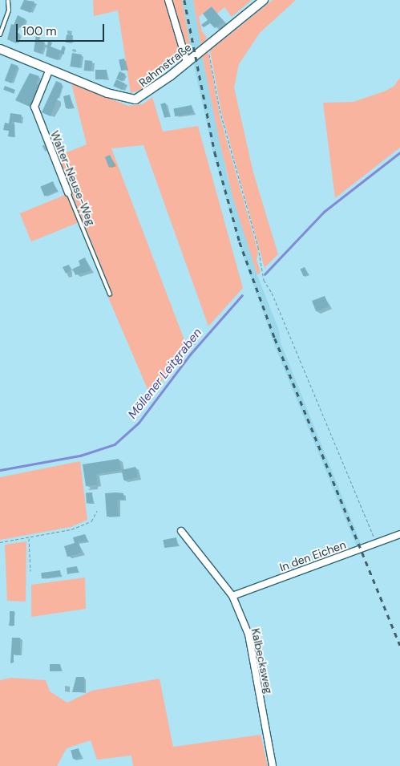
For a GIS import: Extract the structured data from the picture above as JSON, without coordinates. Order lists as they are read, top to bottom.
{
  "streets": {
    "main road": ["Rahmstraße"],
    "street": ["Walter-Neuse-Weg", "In den Eichen", "Kalbecksweg"]
  },
  "crossings": [
    ["Rahmstraße", "Walter-Neuse-Weg"],
    ["In den Eichen", "Kalbecksweg"]
  ],
  "water": ["Möllener Leitgraben"],
  "scale_bar": "100 m"
}
